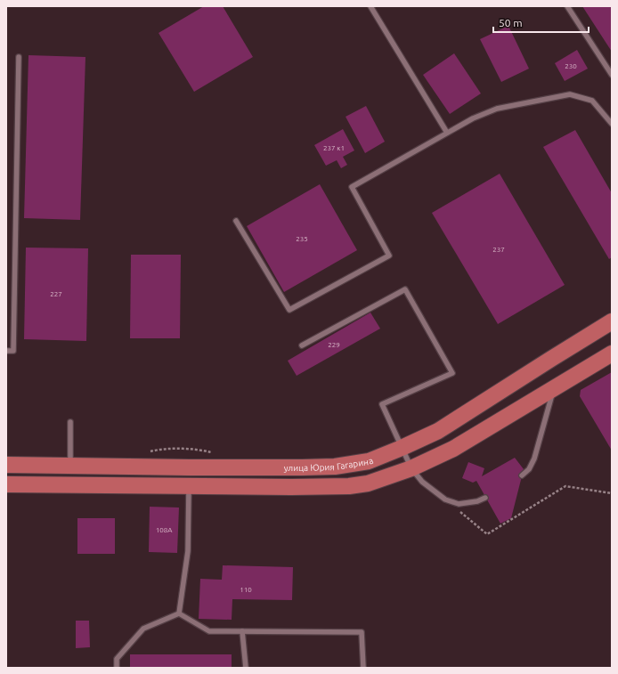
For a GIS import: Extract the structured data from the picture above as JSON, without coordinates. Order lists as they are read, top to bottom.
{
  "streets": {
    "main road": ["улица Юрия Гагарина"]
  },
  "house_numbers": [
    "230",
    "237 к1",
    "235",
    "237",
    "227",
    "229",
    "108А",
    "110"
  ],
  "scale_bar": "50 m"
}
